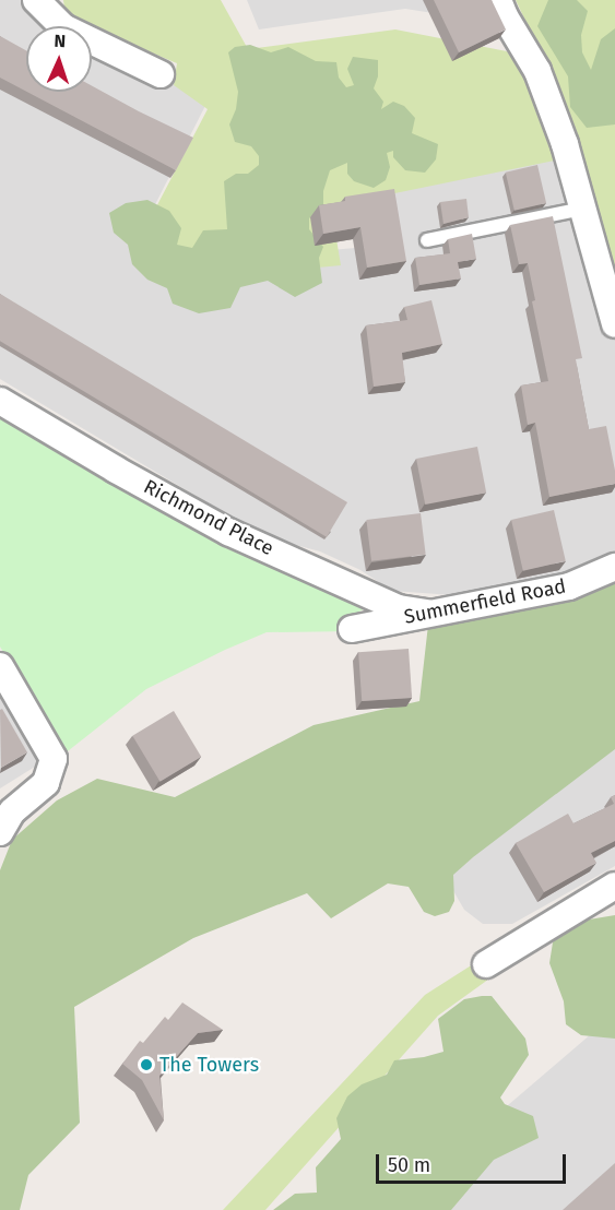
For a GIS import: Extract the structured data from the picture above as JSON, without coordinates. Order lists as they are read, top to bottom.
{
  "streets": {
    "street": ["Richmond Place", "Summerfield Road"]
  },
  "crossings": [
    ["Richmond Place", "Summerfield Road"]
  ],
  "places": ["The Towers"],
  "scale_bar": "50 m",
  "north": "top"
}
